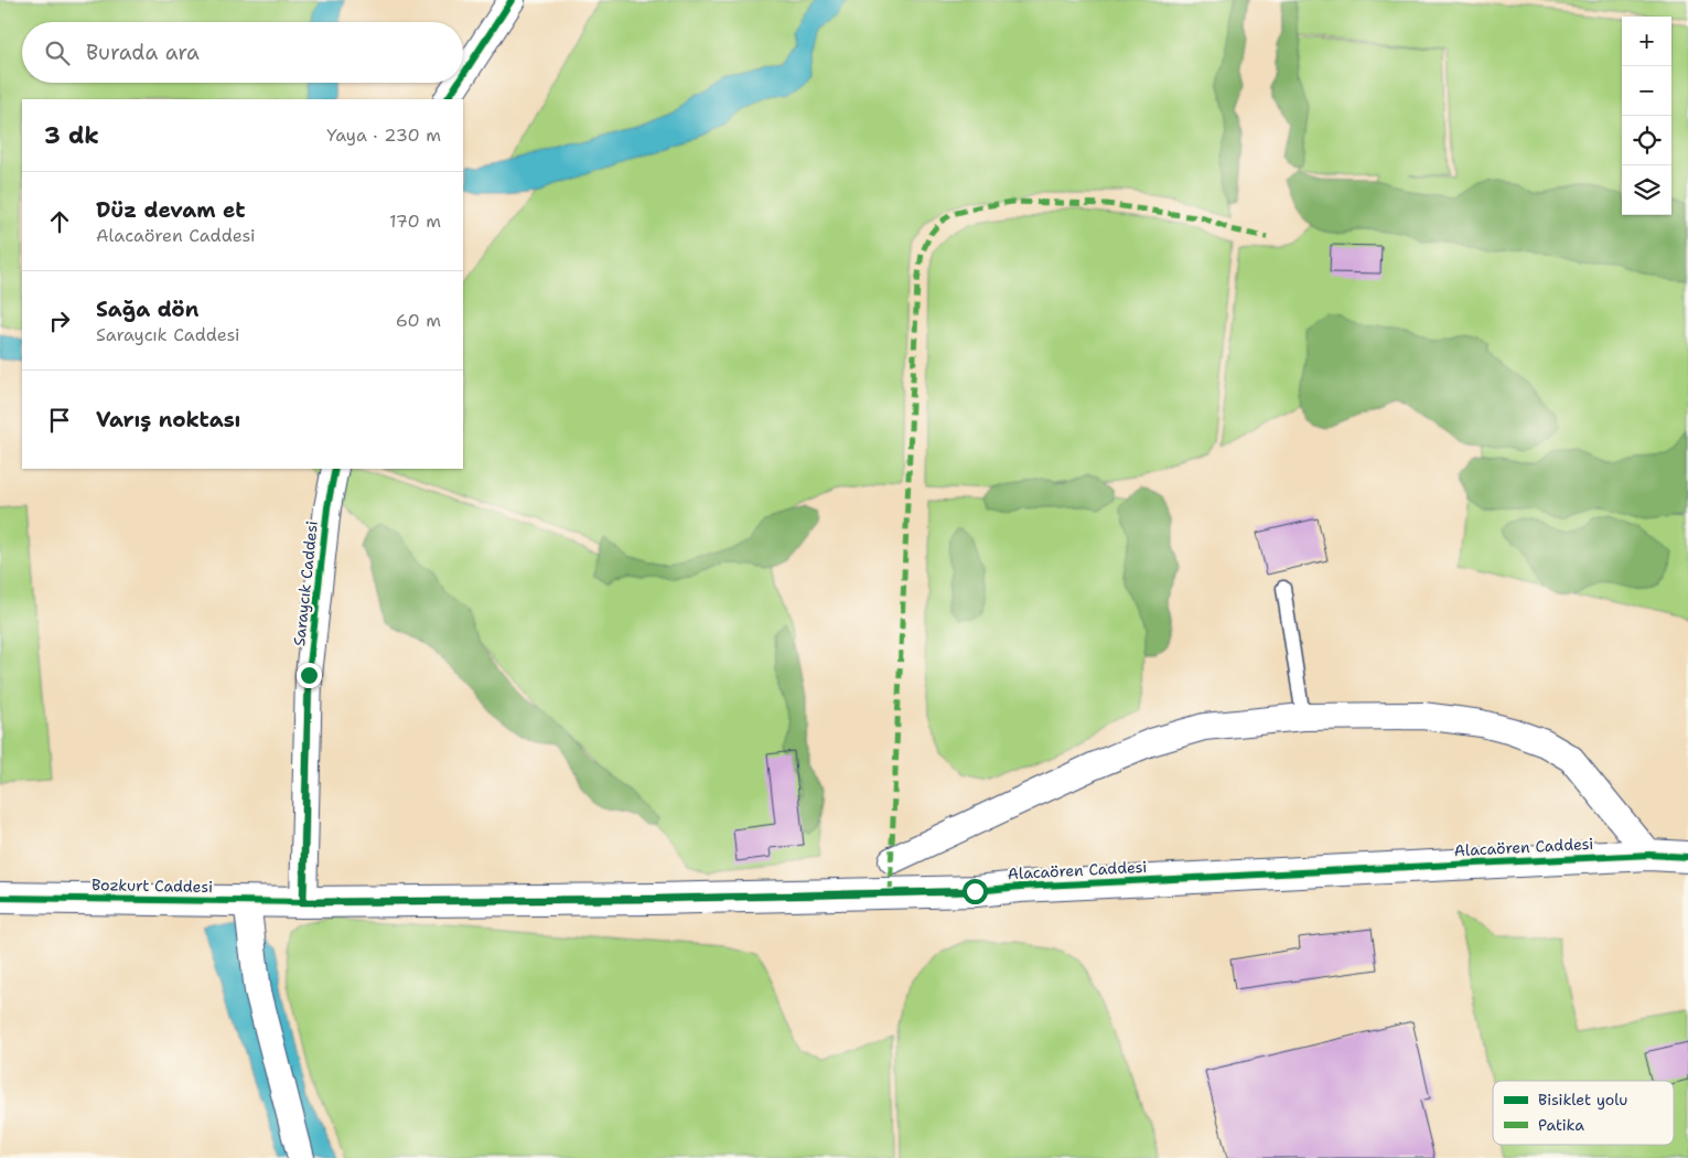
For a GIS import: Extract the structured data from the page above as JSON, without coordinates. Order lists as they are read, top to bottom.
{
  "streets": {
    "street": ["Saraycık Caddesi", "Alacaören Caddesi", "Bozkurt Caddesi"]
  },
  "crossings": [
    ["Saraycık Caddesi", "Alacaören Caddesi"],
    ["Saraycık Caddesi", "Bozkurt Caddesi"],
    ["Alacaören Caddesi", "Bozkurt Caddesi"]
  ],
  "legend": ["Bisiklet yolu", "Patika"],
  "page": {
    "map_buttons": ["+", "−"],
    "search": "Burada ara",
    "heading": ["3 dk", "Yaya · 230 m"],
    "list": [
      ["Düz devam et", "Alacaören Caddesi", "170 m"],
      ["Sağa dön", "Saraycık Caddesi", "60 m"],
      "Varış noktası"
    ]
  }
}
